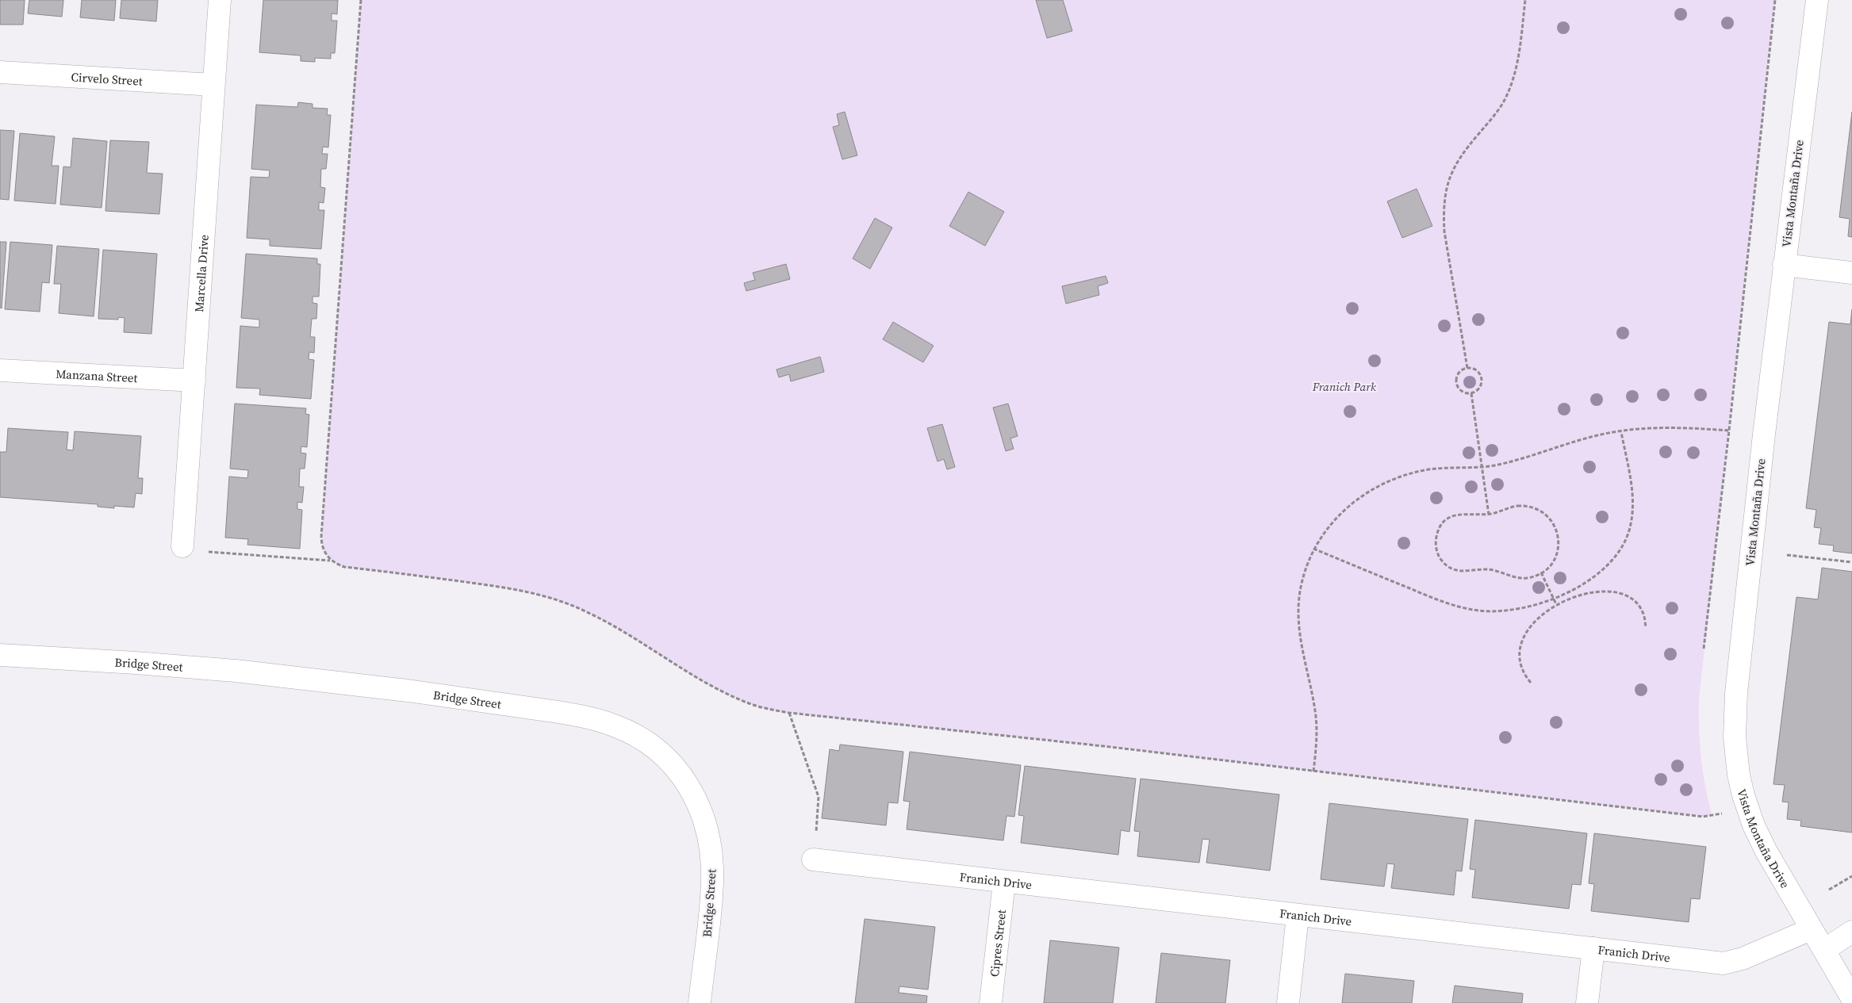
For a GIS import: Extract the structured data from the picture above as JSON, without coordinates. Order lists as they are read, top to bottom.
{
  "streets": {
    "street": [
      "Cirvelo Street",
      "Vista Montaña Drive",
      "Marcella Drive",
      "Manzana Street",
      "Bridge Street",
      "Franich Drive",
      "Cipres Street"
    ]
  },
  "crossings": [
    ["Cirvelo Street", "Marcella Drive"],
    ["Vista Montaña Drive", "Franich Drive"],
    ["Marcella Drive", "Manzana Street"],
    ["Franich Drive", "Cipres Street"]
  ],
  "parks": ["Franich Park"]
}
